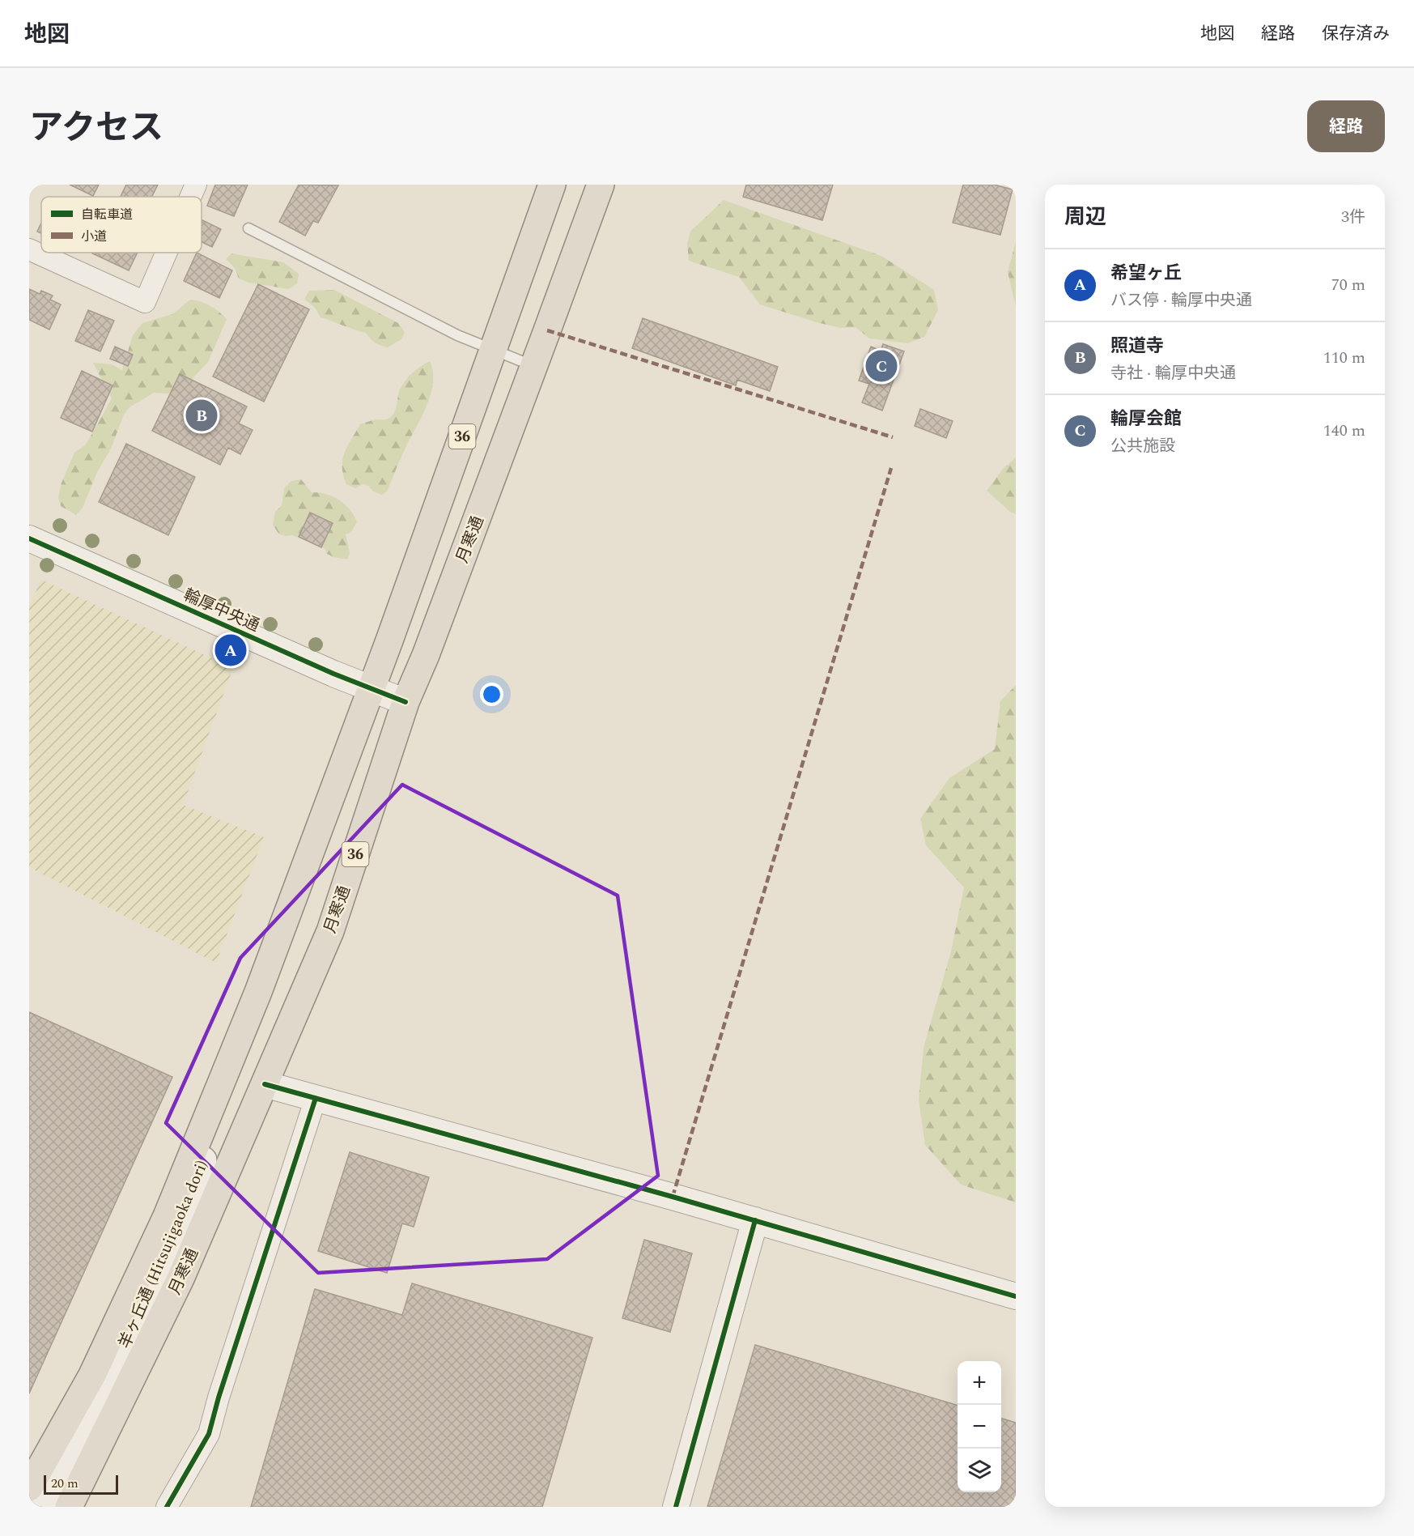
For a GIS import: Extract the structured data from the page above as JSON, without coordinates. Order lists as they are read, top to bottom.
{
  "streets": {
    "highway": ["36", "月寒通"],
    "street": ["輪厚中央通"]
  },
  "crossings": [
    ["月寒通", "輪厚中央通"]
  ],
  "legend": ["自転車道", "小道"],
  "scale_bar": "20 m",
  "page": {
    "header": "地図",
    "nav": ["地図", "経路", "保存済み"],
    "title": "アクセス",
    "buttons": "経路",
    "heading": ["周辺", "3件"],
    "list": [
      {
        "mark": "A",
        "name": "希望ヶ丘",
        "note": "バス停 · 輪厚中央通",
        "value": "70 m"
      },
      {
        "mark": "B",
        "name": "照道寺",
        "note": "寺社 · 輪厚中央通",
        "value": "110 m"
      },
      {
        "mark": "C",
        "name": "輪厚会館",
        "note": "公共施設",
        "value": "140 m"
      }
    ],
    "pins": ["C", "B", "A"],
    "map_buttons": ["+", "−"],
    "scale": "20 m"
  }
}
